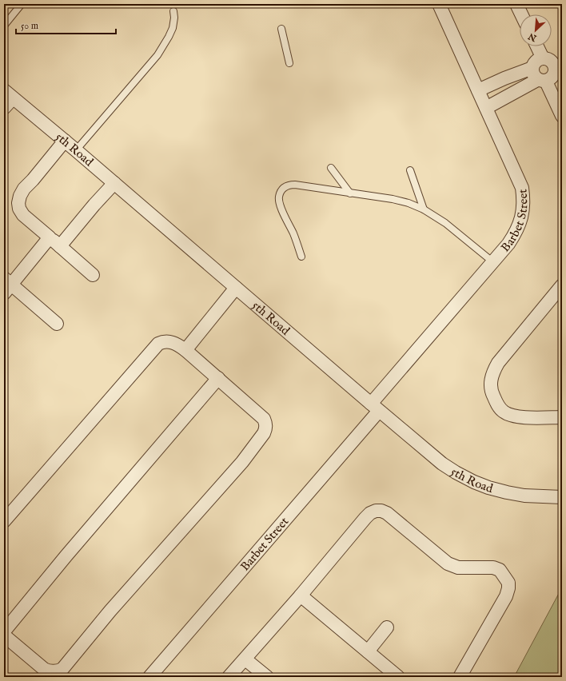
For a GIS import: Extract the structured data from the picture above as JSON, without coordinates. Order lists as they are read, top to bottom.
{
  "streets": {
    "street": ["5th Road", "Barbet Street"]
  },
  "crossings": [
    ["5th Road", "Barbet Street"]
  ],
  "scale_bar": "50 m",
  "north": "bottom left"
}
